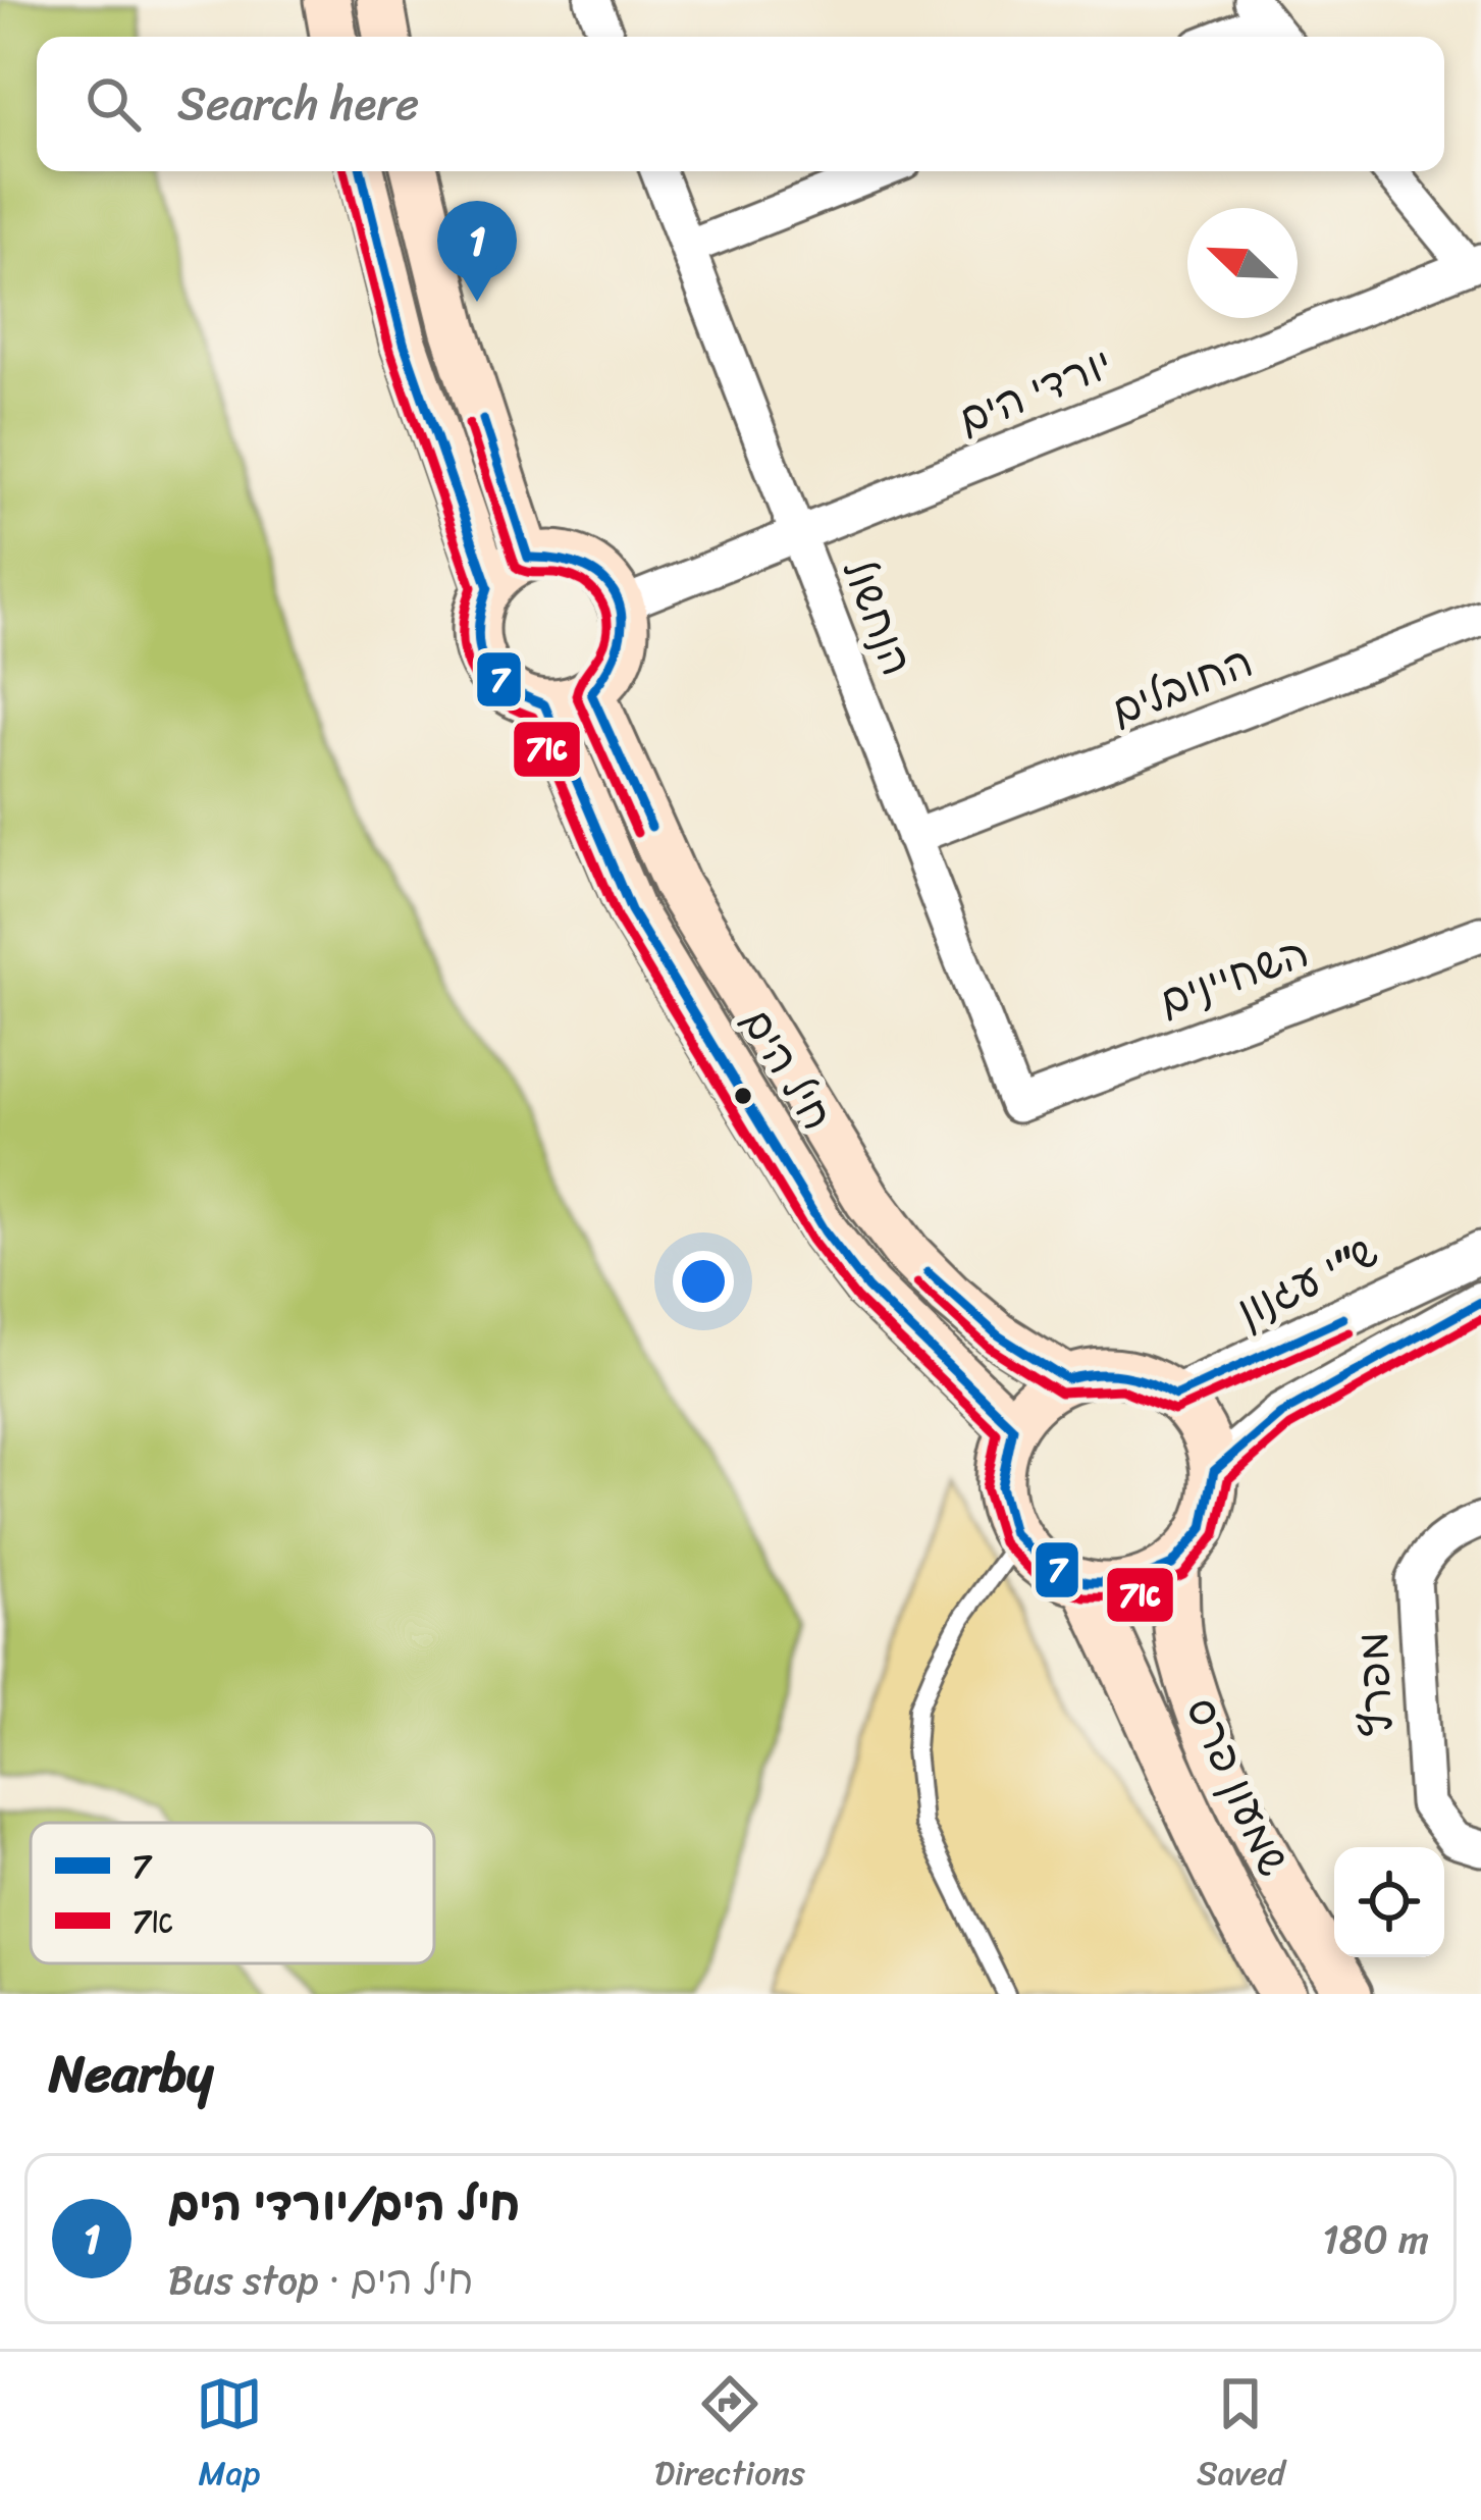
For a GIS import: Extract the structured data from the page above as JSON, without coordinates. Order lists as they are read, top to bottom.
{
  "streets": {
    "main road": ["חיל הים", "שמעון פרס"],
    "street": [
      "יורדי הים",
      "הנחשול",
      "החובלים",
      "השחיינים",
      "ש\"י עגנון",
      "מפרץ"
    ]
  },
  "crossings": [
    ["יורדי הים", "הנחשול"],
    ["יורדי הים", "חיל הים"],
    ["הנחשול", "החובלים"],
    ["הנחשול", "השחיינים"],
    ["חיל הים", "ש\"י עגנון"],
    ["חיל הים", "שמעון פרס"],
    ["ש\"י עגנון", "שמעון פרס"]
  ],
  "lines": ["transit line 7", "transit line 7א"],
  "legend": ["7", "7א"],
  "north": "top left",
  "page": {
    "search": "Search here",
    "pins": "1",
    "heading": "Nearby",
    "list": [
      {
        "mark": "1",
        "name": "חיל הים/יורדי הים",
        "note": "Bus stop · חיל הים",
        "value": "180 m"
      }
    ],
    "nav": ["Map", "Directions", "Saved"]
  }
}
